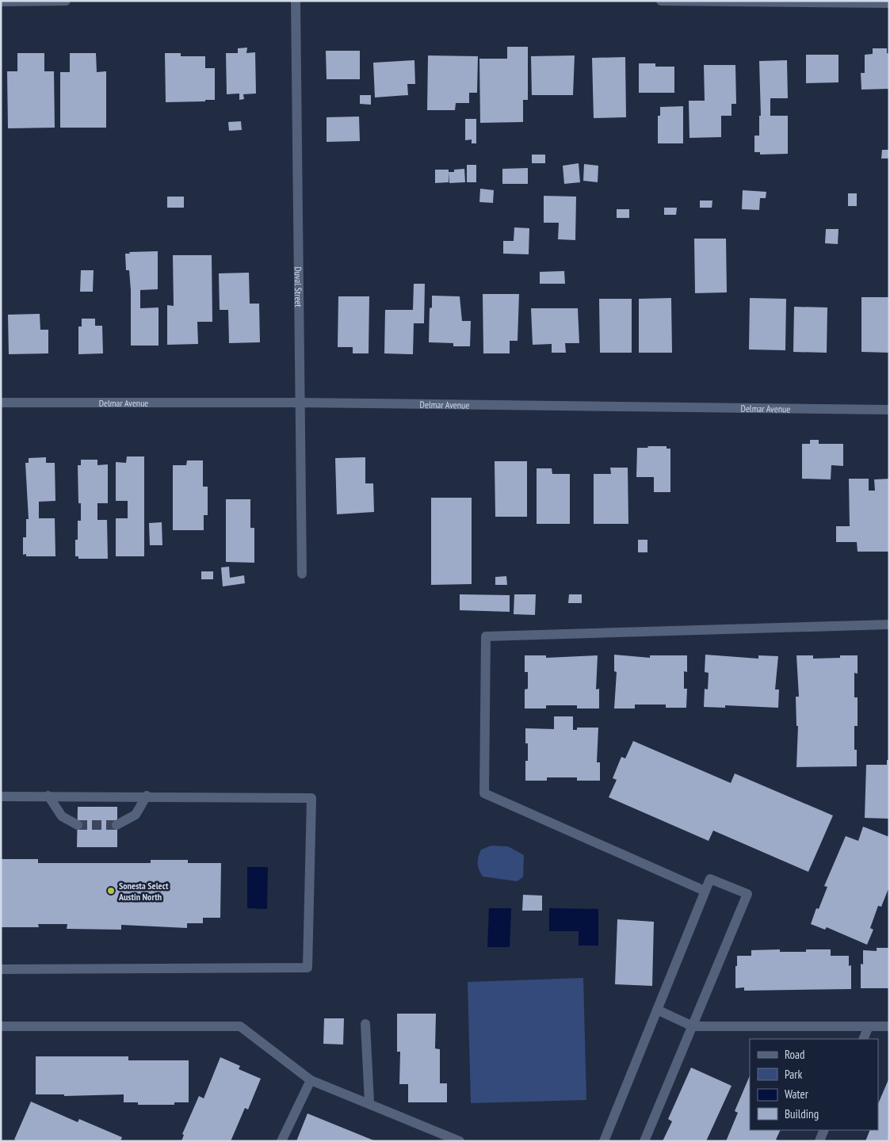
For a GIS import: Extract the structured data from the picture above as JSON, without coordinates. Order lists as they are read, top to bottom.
{
  "streets": {
    "street": ["Duval Street", "Delmar Avenue"]
  },
  "crossings": [
    ["Duval Street", "Delmar Avenue"]
  ],
  "places": ["Sonesta Select Austin North"],
  "legend": [
    "Road",
    "Park",
    "Water",
    "Building"
  ]
}
